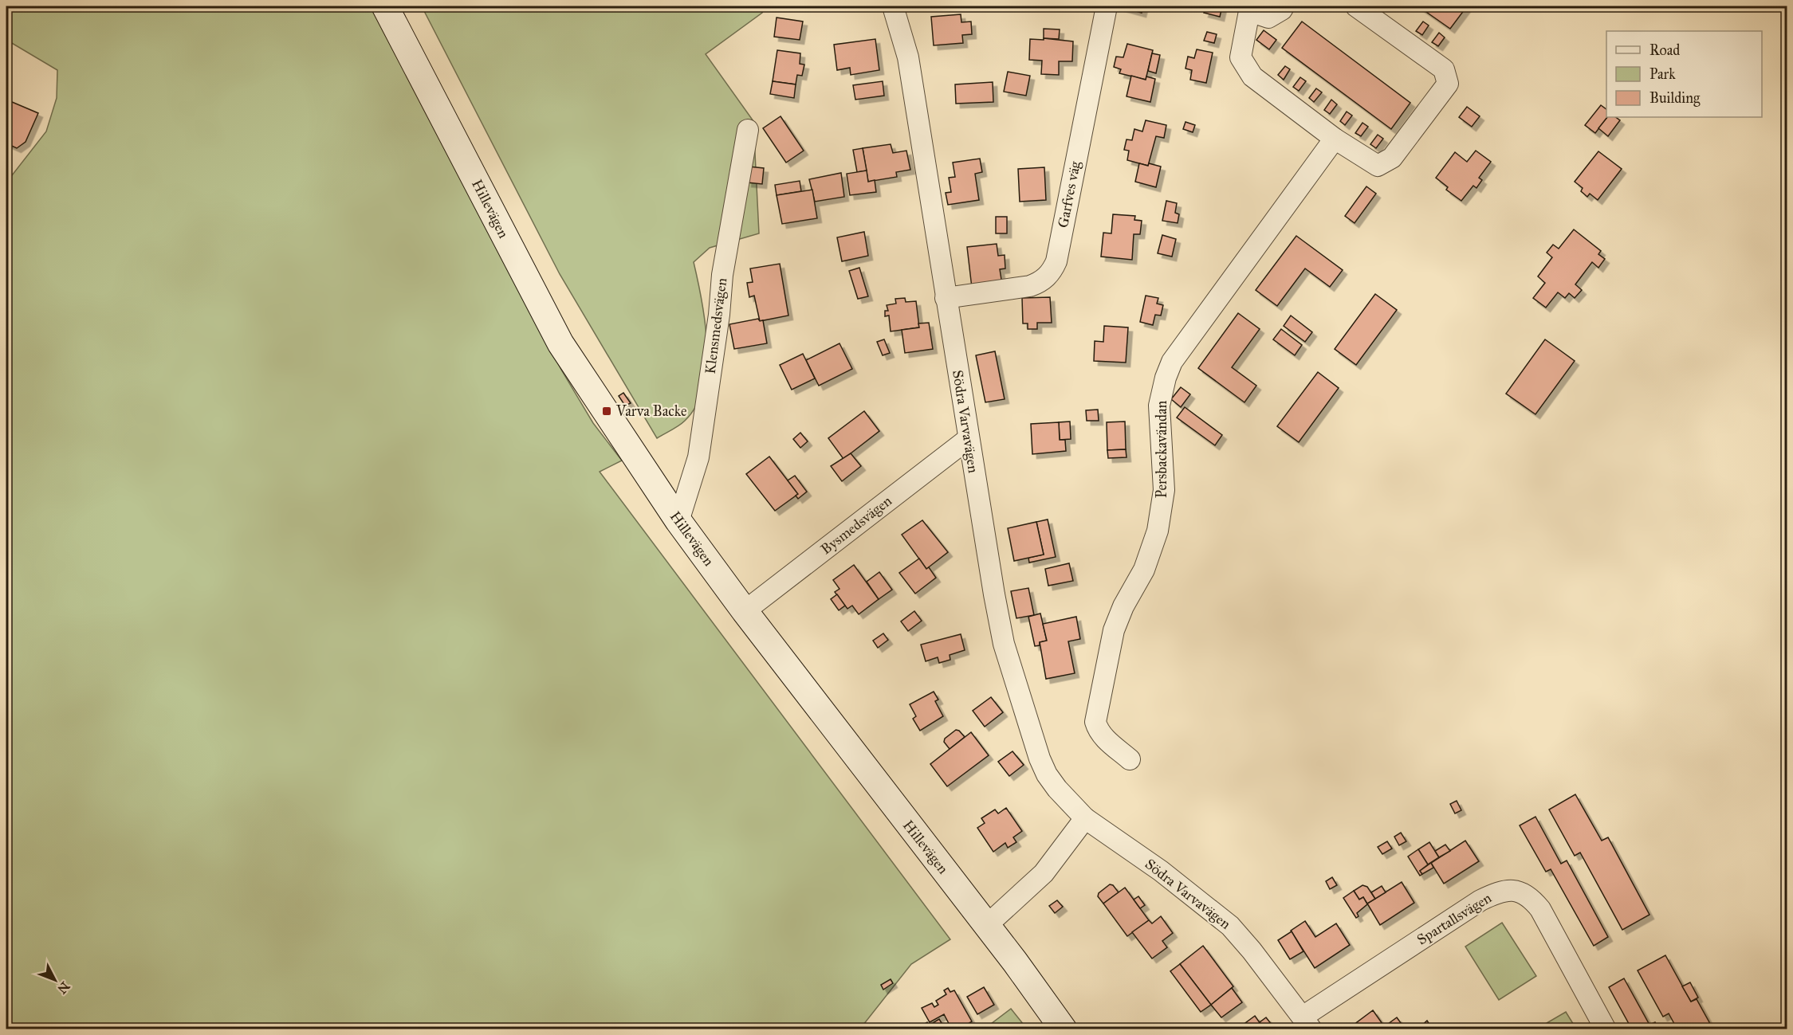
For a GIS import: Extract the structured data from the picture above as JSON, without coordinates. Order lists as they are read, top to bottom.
{
  "streets": {
    "street": [
      "Garfves väg",
      "Hillevägen",
      "Klensmedsvägen",
      "Södra Varvavägen",
      "Persbackavändan",
      "Bysmedsvägen",
      "Spartallsvägen"
    ]
  },
  "crossings": [
    ["Garfves väg", "Södra Varvavägen"],
    ["Hillevägen", "Klensmedsvägen"],
    ["Hillevägen", "Bysmedsvägen"],
    ["Södra Varvavägen", "Bysmedsvägen"],
    ["Södra Varvavägen", "Spartallsvägen"]
  ],
  "places": {
    "transit": ["Varva Backe"]
  },
  "legend": ["Road", "Park", "Building"],
  "north": "bottom right"
}
